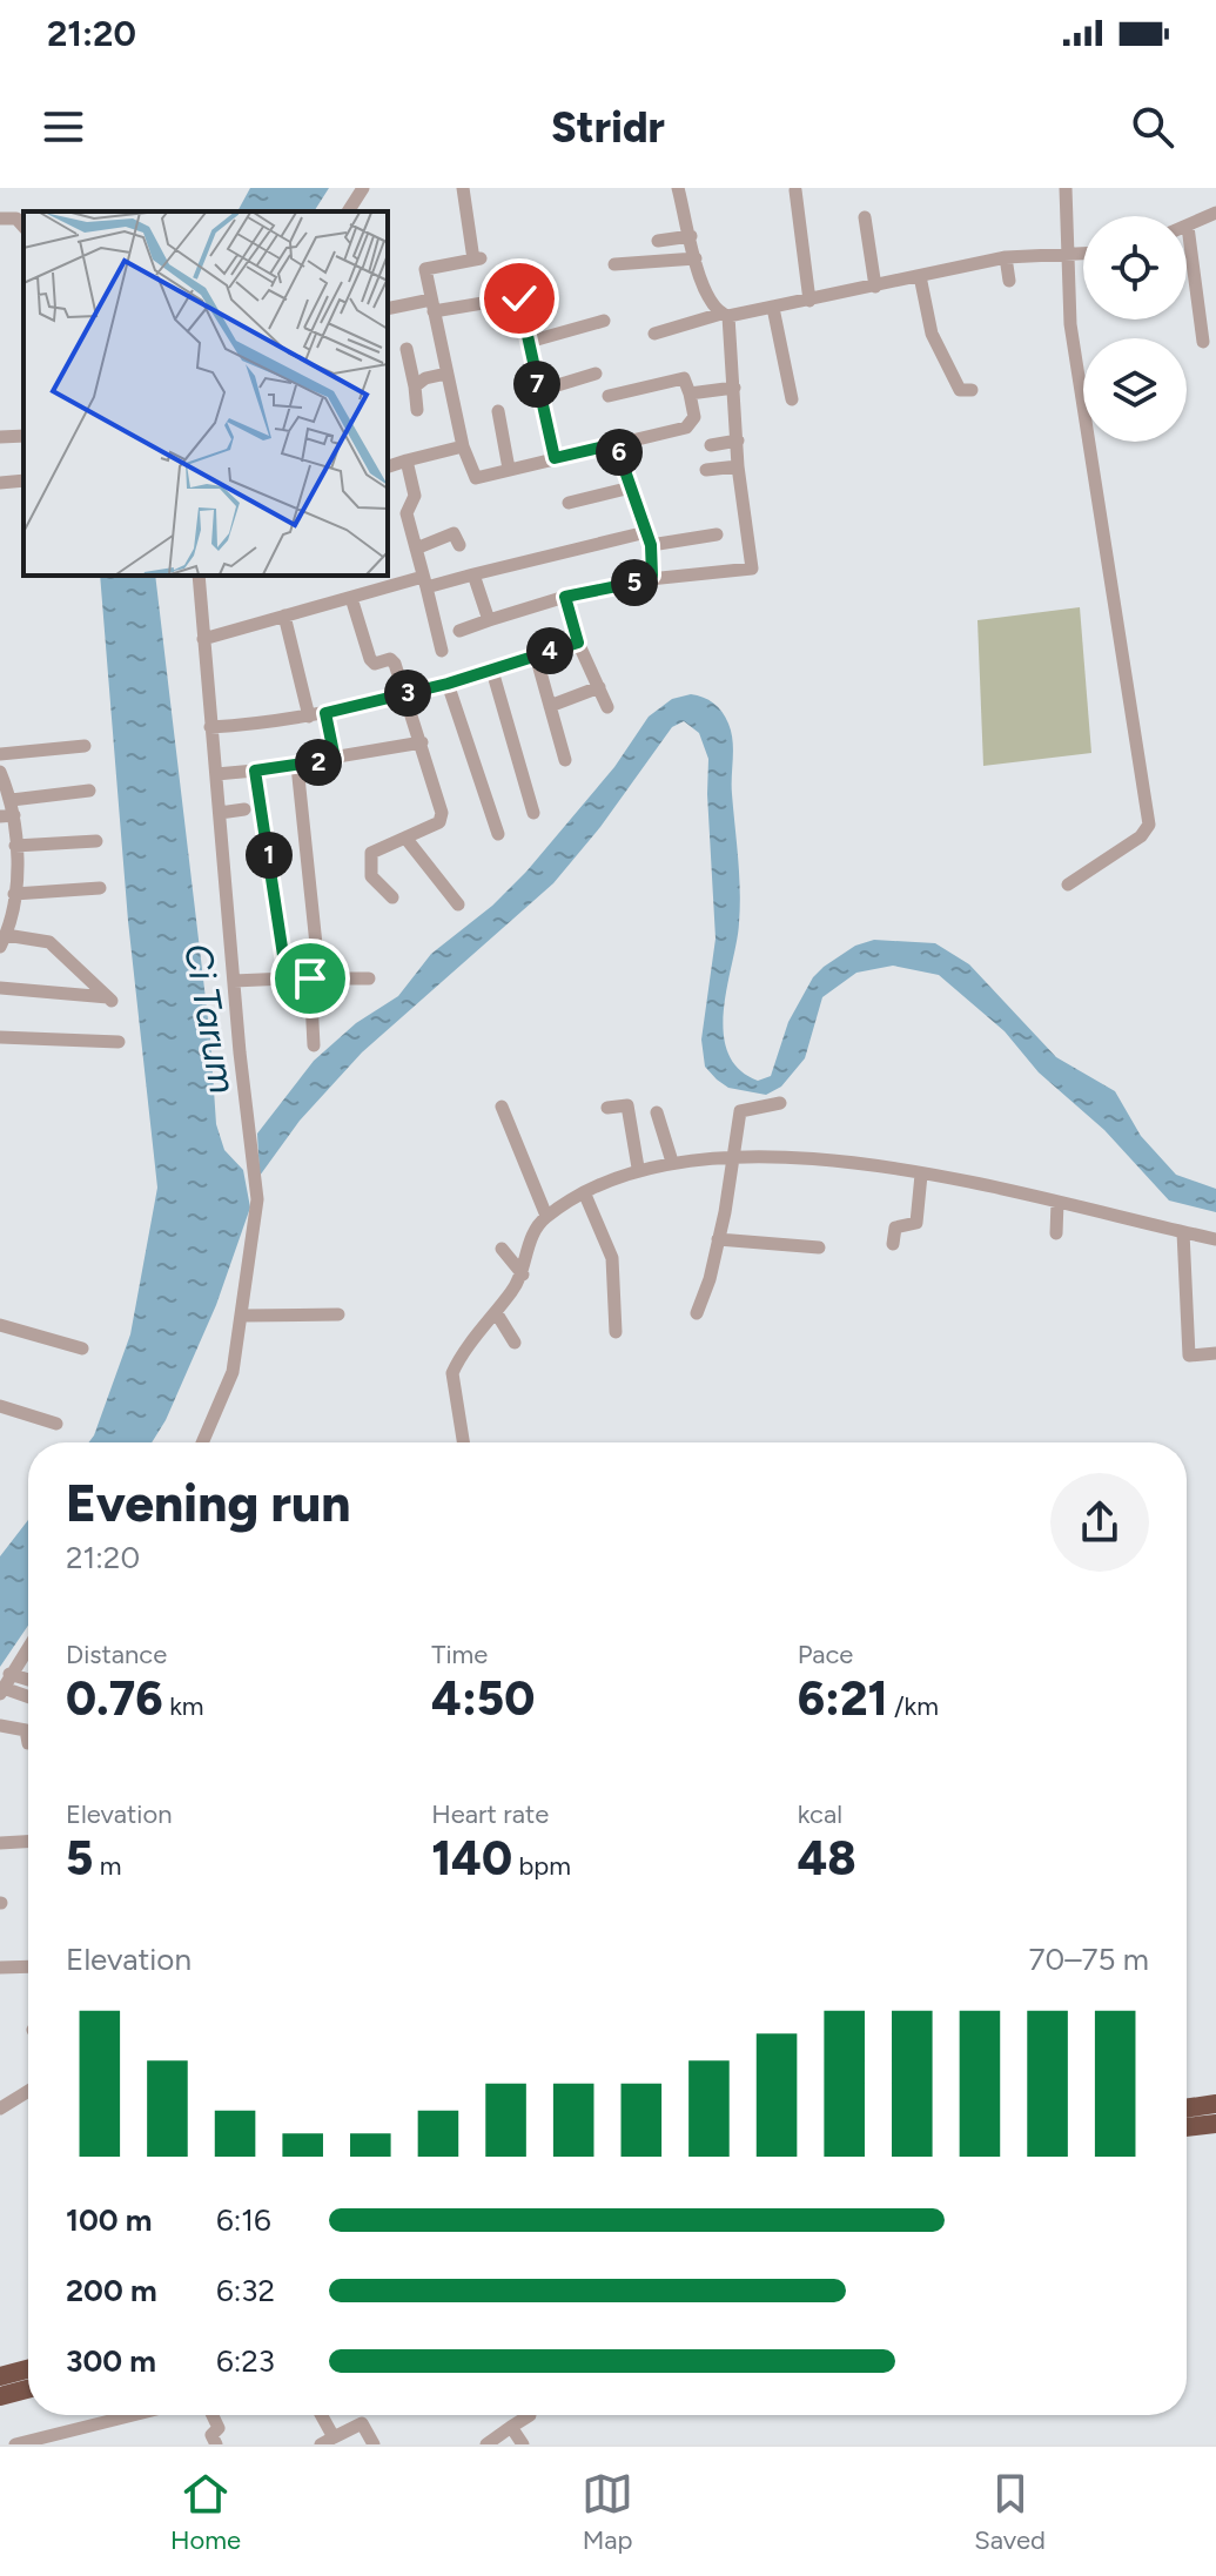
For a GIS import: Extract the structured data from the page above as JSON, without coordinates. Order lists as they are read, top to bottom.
{
  "water": ["Ci Tarum"],
  "page": {
    "status": "21:20",
    "header": "Stridr",
    "pins": [
      "7",
      "6",
      "5",
      "4",
      "3",
      "2",
      "1"
    ],
    "heading": ["Evening run", "21:20"],
    "stats": [
      ["Distance", "0.76 km"],
      ["Time", "4:50"],
      ["Pace", "6:21 /km"],
      ["Elevation", "5 m"],
      ["Heart rate", "140 bpm"],
      ["kcal", "48"]
    ],
    "chart": ["Elevation", "70–75 m"],
    "list": [
      {
        "name": "100 m",
        "note": "6:16"
      },
      {
        "name": "200 m",
        "note": "6:32"
      },
      {
        "name": "300 m",
        "note": "6:23"
      }
    ],
    "tabs": ["Home", "Map", "Saved"]
  }
}
